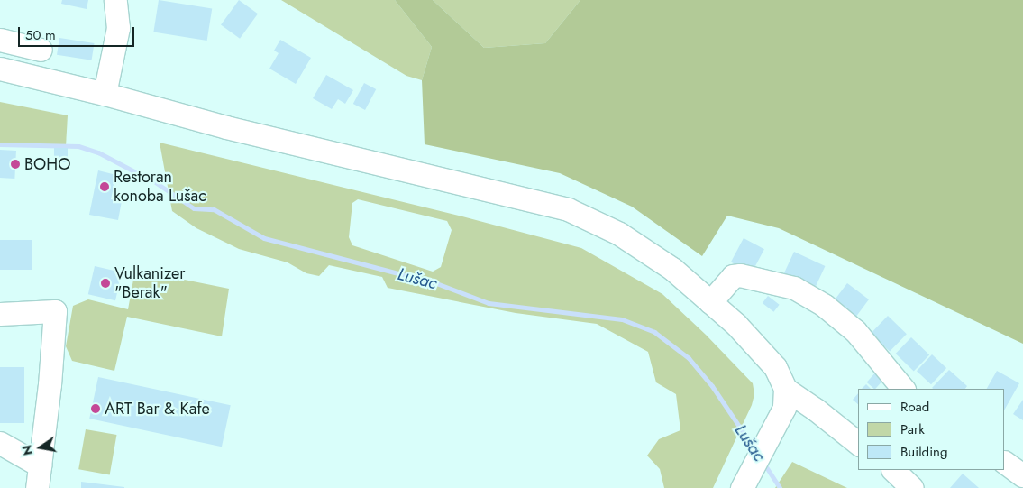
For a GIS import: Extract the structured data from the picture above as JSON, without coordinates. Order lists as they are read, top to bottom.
{
  "water": ["Lušac"],
  "places": [
    "BOHO",
    "Restoran konoba Lušac",
    "Vulkanizer \"Berak\"",
    "ART Bar & Кafe"
  ],
  "legend": ["Road", "Park", "Building"],
  "scale_bar": "50 m",
  "north": "left"
}
